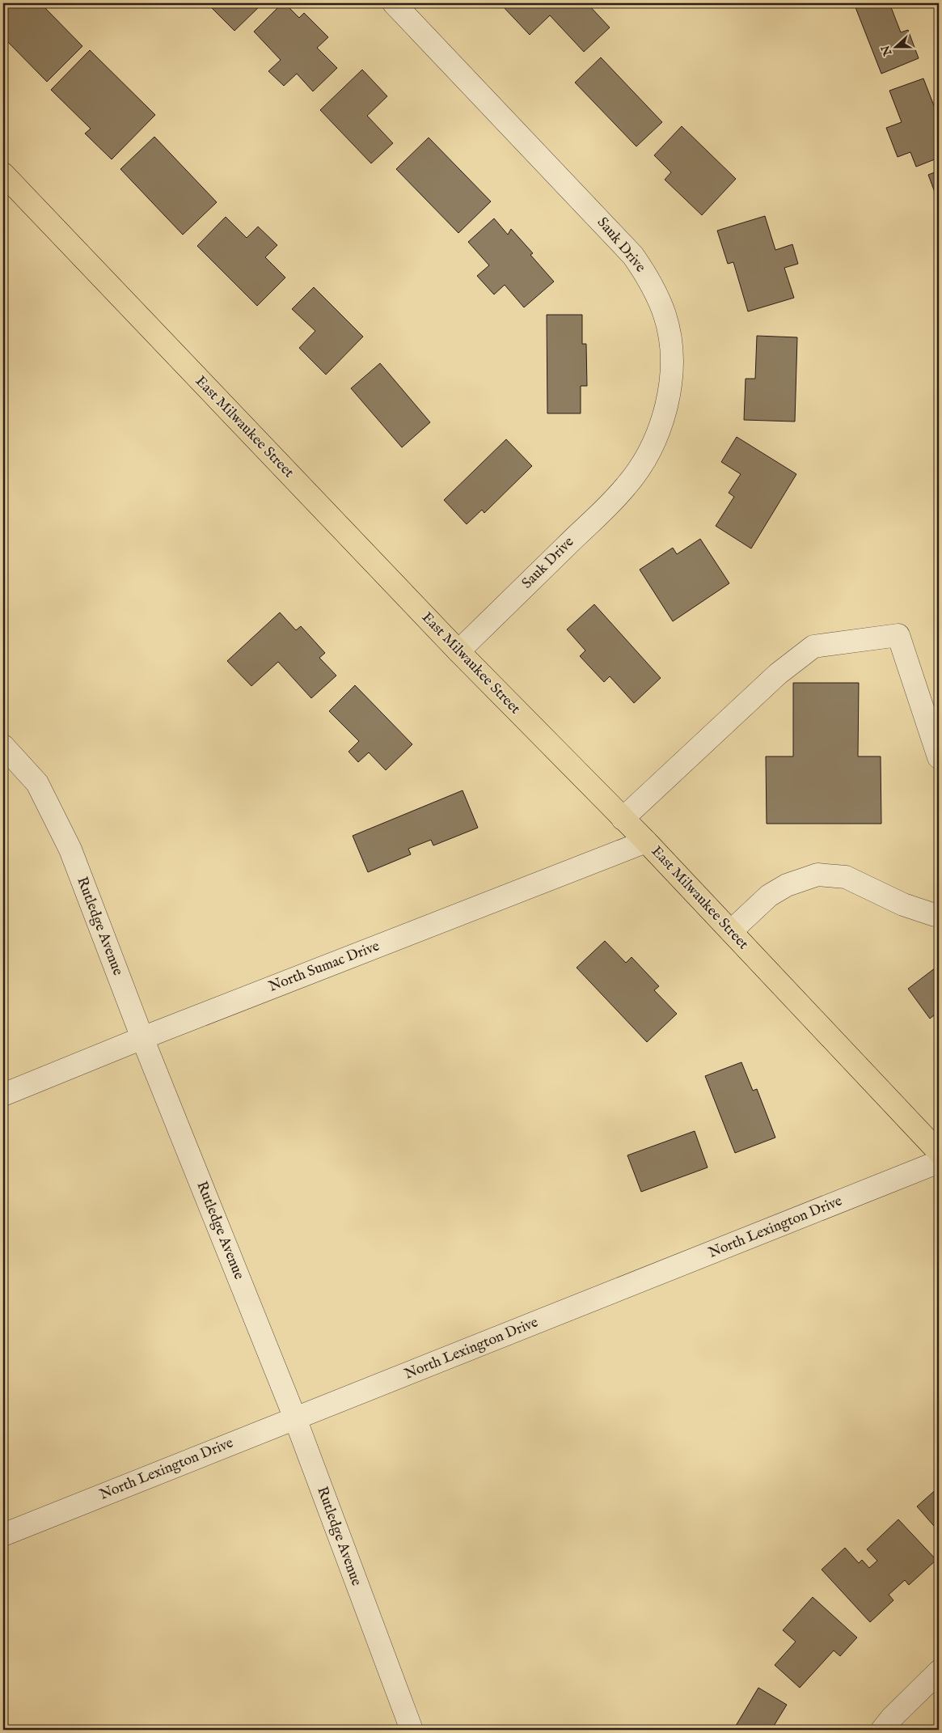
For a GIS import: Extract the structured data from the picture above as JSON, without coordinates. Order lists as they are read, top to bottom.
{
  "streets": {
    "main road": ["East Milwaukee Street"],
    "street": [
      "Sauk Drive",
      "Rutledge Avenue",
      "North Sumac Drive",
      "North Lexington Drive"
    ]
  },
  "crossings": [
    ["Sauk Drive", "East Milwaukee Street"],
    ["East Milwaukee Street", "North Sumac Drive"],
    ["Rutledge Avenue", "North Sumac Drive"],
    ["Rutledge Avenue", "North Lexington Drive"]
  ],
  "north": "left"
}
